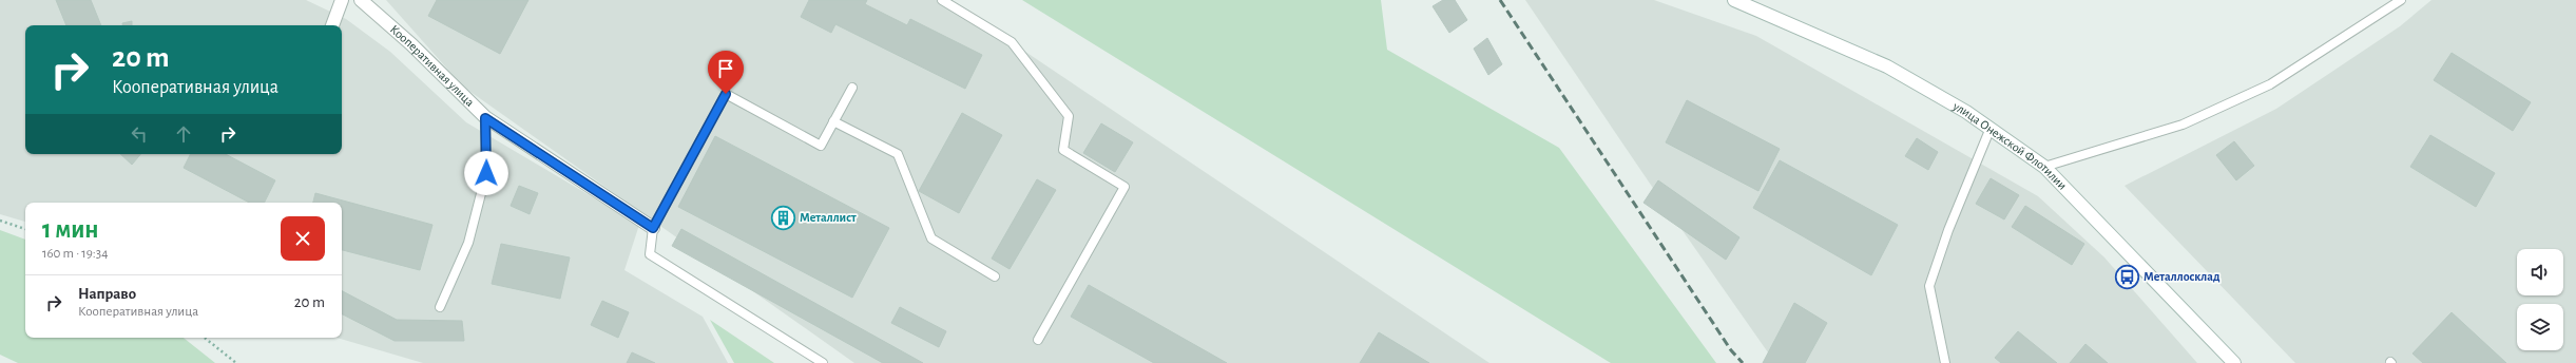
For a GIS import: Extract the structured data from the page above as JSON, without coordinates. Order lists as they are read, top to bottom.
{
  "streets": {
    "street": ["Кооперативная улица", "улица Онежской Флотилии"]
  },
  "places": {
    "building": ["Металлист"],
    "bus stop": ["Металлосклад"]
  },
  "page": {
    "turn": ["20 m", "Кооперативная улица"],
    "heading": ["1 мин", "160 m · 19:34"],
    "list": [
      {
        "name": "Направо",
        "note": "Кооперативная улица",
        "value": "20 m"
      }
    ]
  }
}
